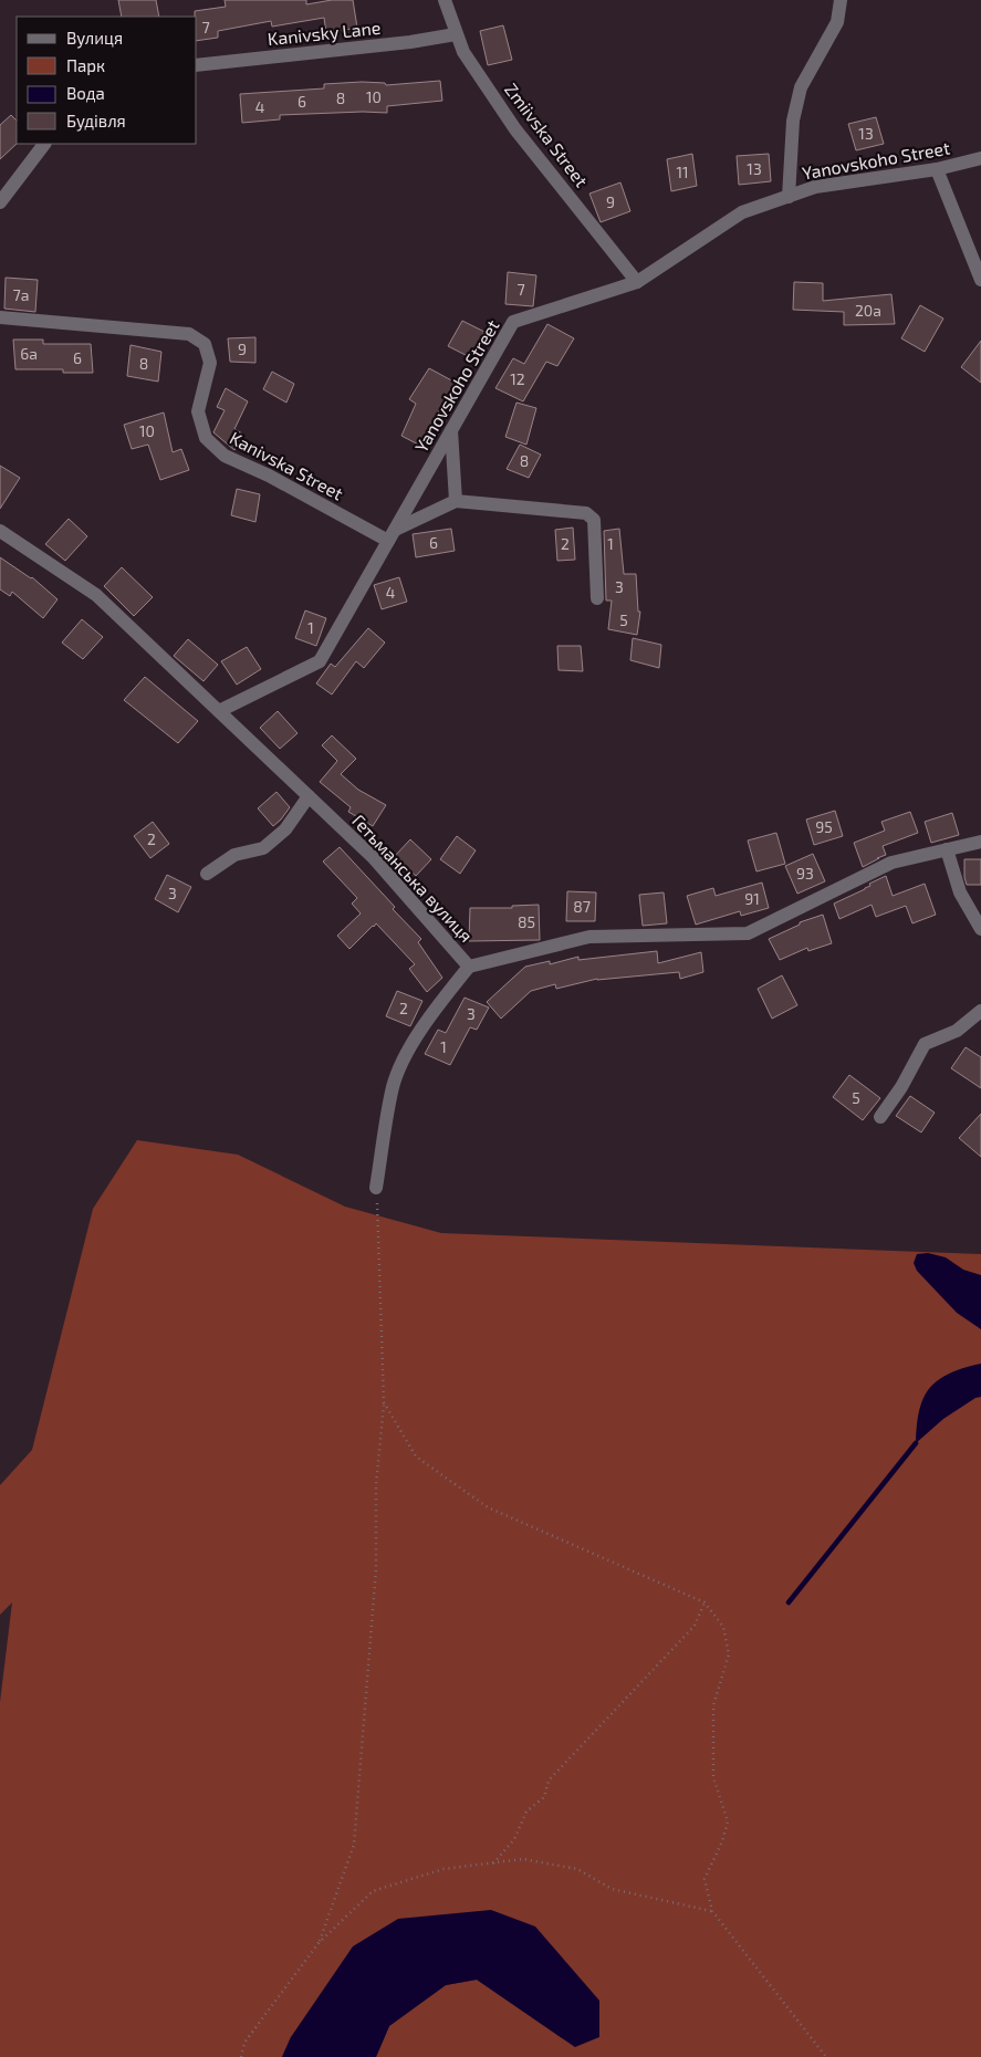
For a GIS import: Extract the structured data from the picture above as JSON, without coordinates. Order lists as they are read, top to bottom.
{
  "streets": {
    "street": [
      "Kanivsky Lane",
      "Zmiivska Street",
      "Yanovskoho Street",
      "Kanivska Street",
      "Гетьманська вулиця"
    ]
  },
  "crossings": [
    ["Kanivsky Lane", "Zmiivska Street"],
    ["Zmiivska Street", "Yanovskoho Street"],
    ["Yanovskoho Street", "Kanivska Street"],
    ["Yanovskoho Street", "Гетьманська вулиця"]
  ],
  "house_numbers": [
    "7",
    "10",
    "8",
    "6",
    "4",
    "13",
    "13",
    "11",
    "9",
    "7",
    "7а",
    "20а",
    "9",
    "6а",
    "6",
    "8",
    "12",
    "10",
    "8",
    "6",
    "2",
    "1",
    "3",
    "4",
    "5",
    "1",
    "95",
    "2",
    "93",
    "3",
    "91",
    "87",
    "85",
    "2",
    "3",
    "1",
    "5"
  ],
  "legend": [
    "Вулиця",
    "Парк",
    "Вода",
    "Будівля"
  ]
}
